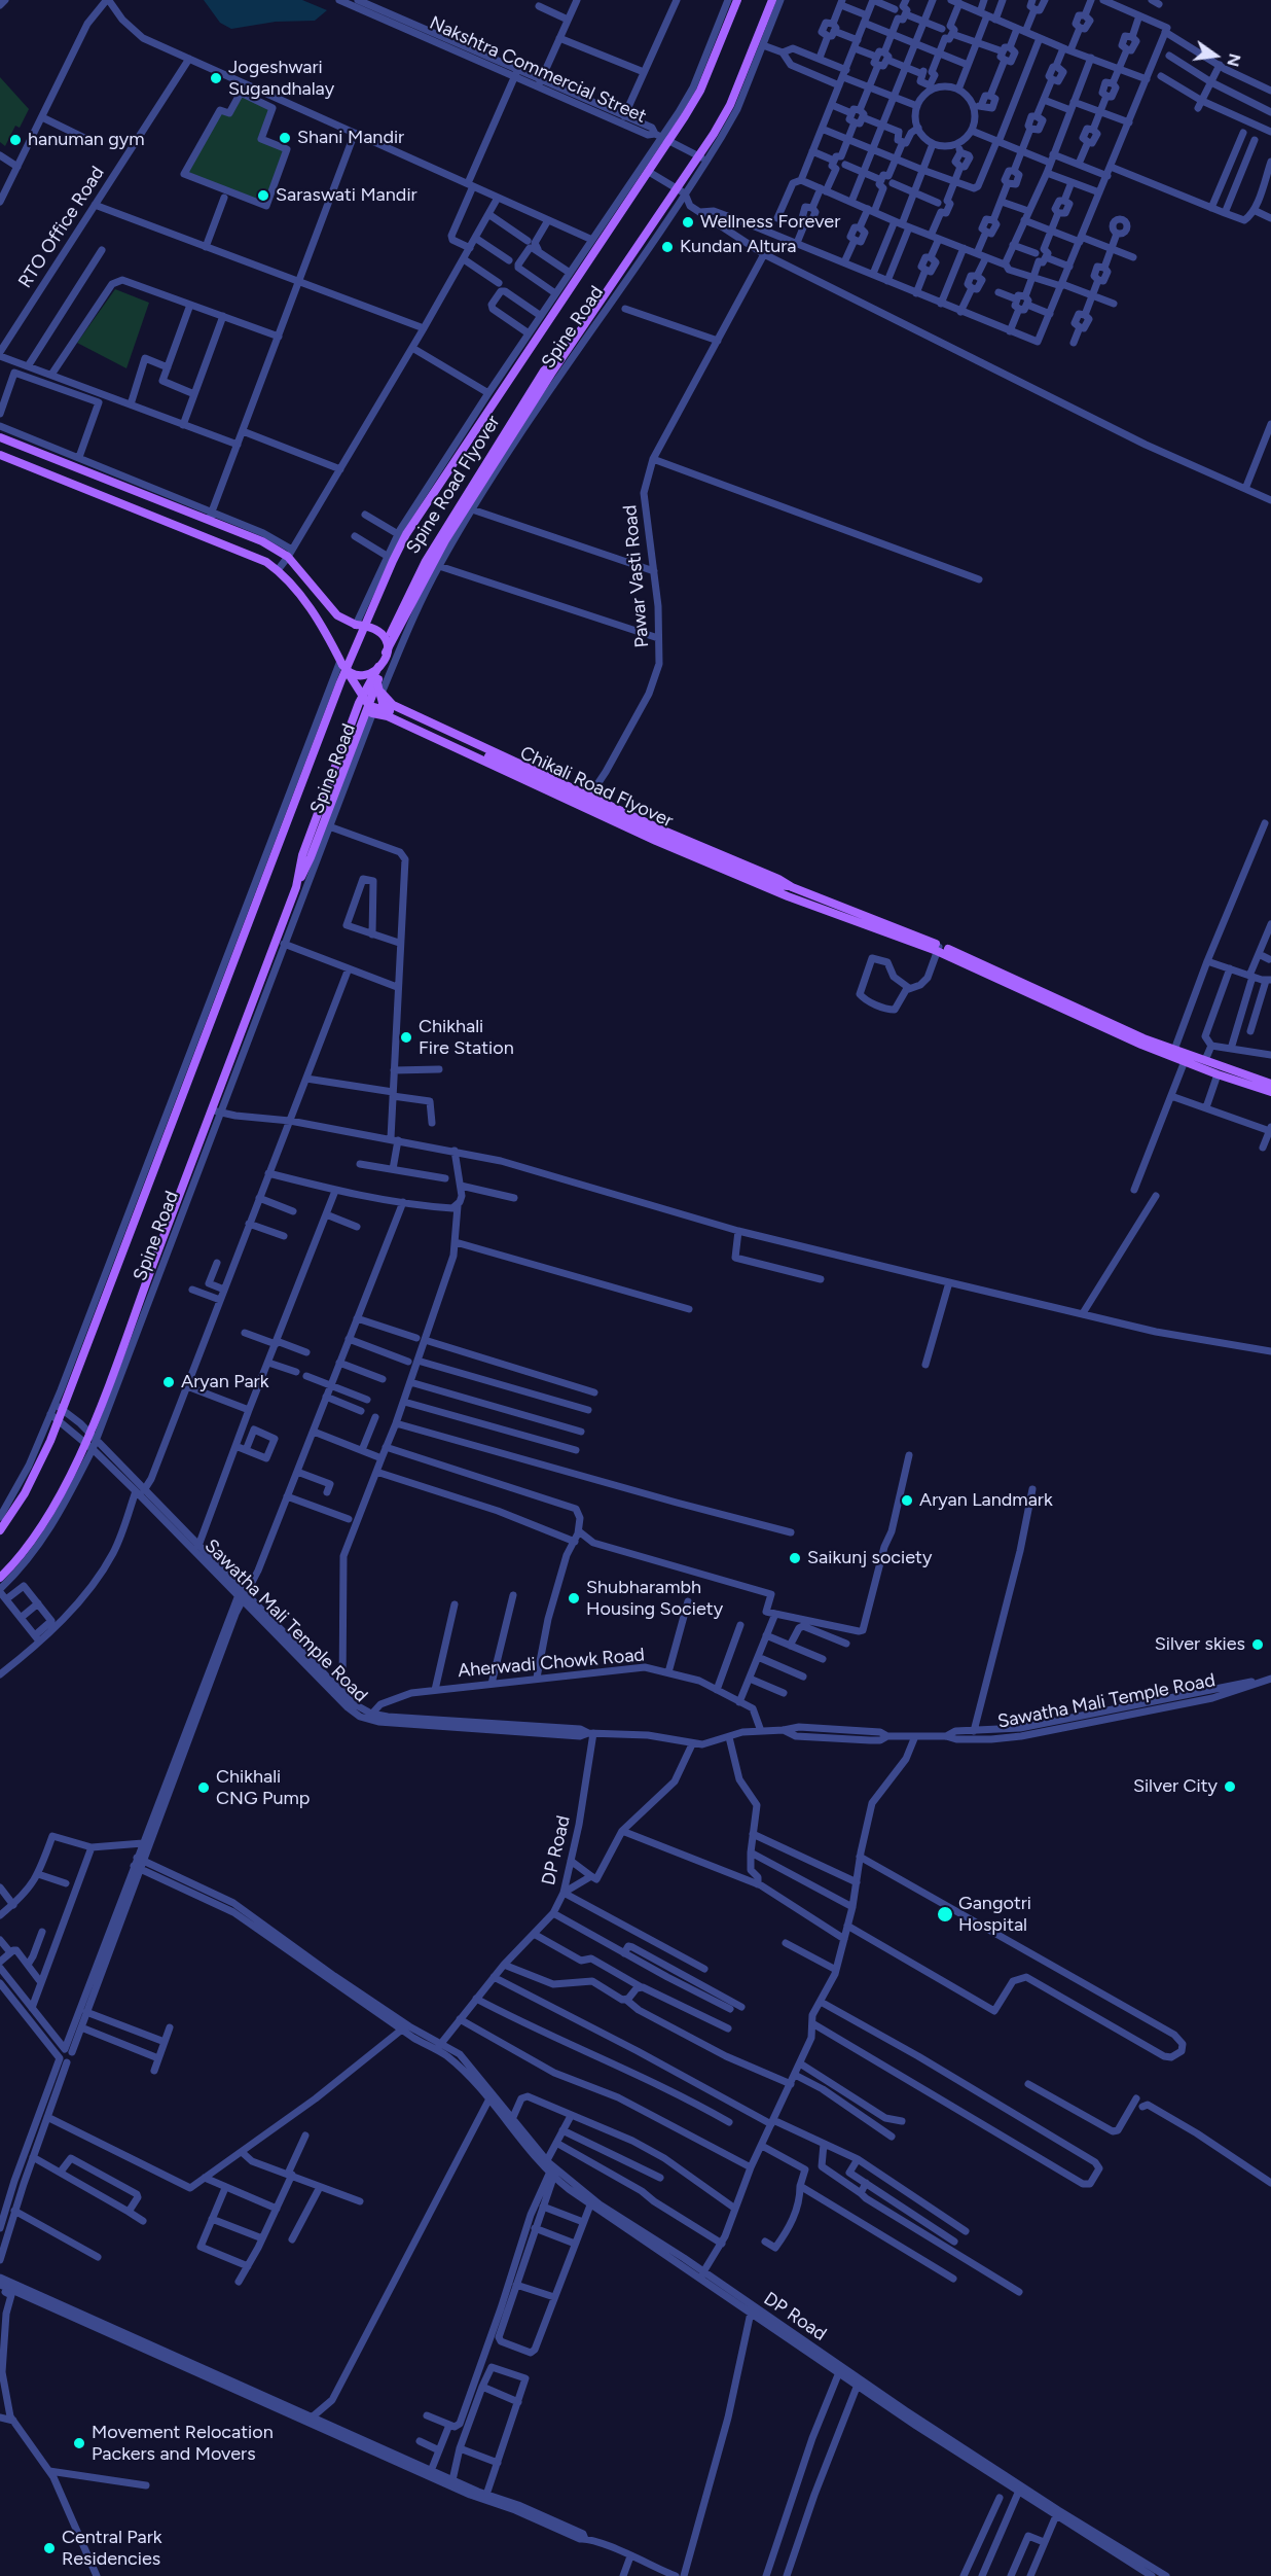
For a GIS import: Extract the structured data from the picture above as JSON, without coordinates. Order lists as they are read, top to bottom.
{
  "streets": {
    "main road": ["Spine Road", "Spine Road Flyover", "Chikali Road Flyover"],
    "street": [
      "Nakshtra Commercial Street",
      "RTO Office Road",
      "Pawar Vasti Road",
      "Sawatha Mali Temple Road",
      "Aherwadi Chowk Road",
      "DP Road"
    ]
  },
  "crossings": [
    ["Nakshtra Commercial Street", "Spine Road"],
    ["Spine Road", "Spine Road Flyover"],
    ["Spine Road", "Chikali Road Flyover"],
    ["Spine Road", "Sawatha Mali Temple Road"],
    ["Spine Road Flyover", "Chikali Road Flyover"],
    ["Sawatha Mali Temple Road", "Aherwadi Chowk Road"],
    ["Sawatha Mali Temple Road", "DP Road"]
  ],
  "places": [
    "Jogeshwari Sugandhalay",
    "Shani Mandir",
    "hanuman gym",
    "Saraswati Mandir",
    "Wellness Forever",
    "Kundan Altura",
    "Chikhali Fire Station",
    "Aryan Park",
    "Aryan Landmark",
    "Saikunj society",
    "Shubharambh Housing Society",
    "Silver skies",
    "Silver City",
    "Chikhali CNG Pump",
    "Gangotri Hospital",
    "Movement Relocation Packers and Movers",
    "Central Park Residencies"
  ],
  "north": "right"
}
